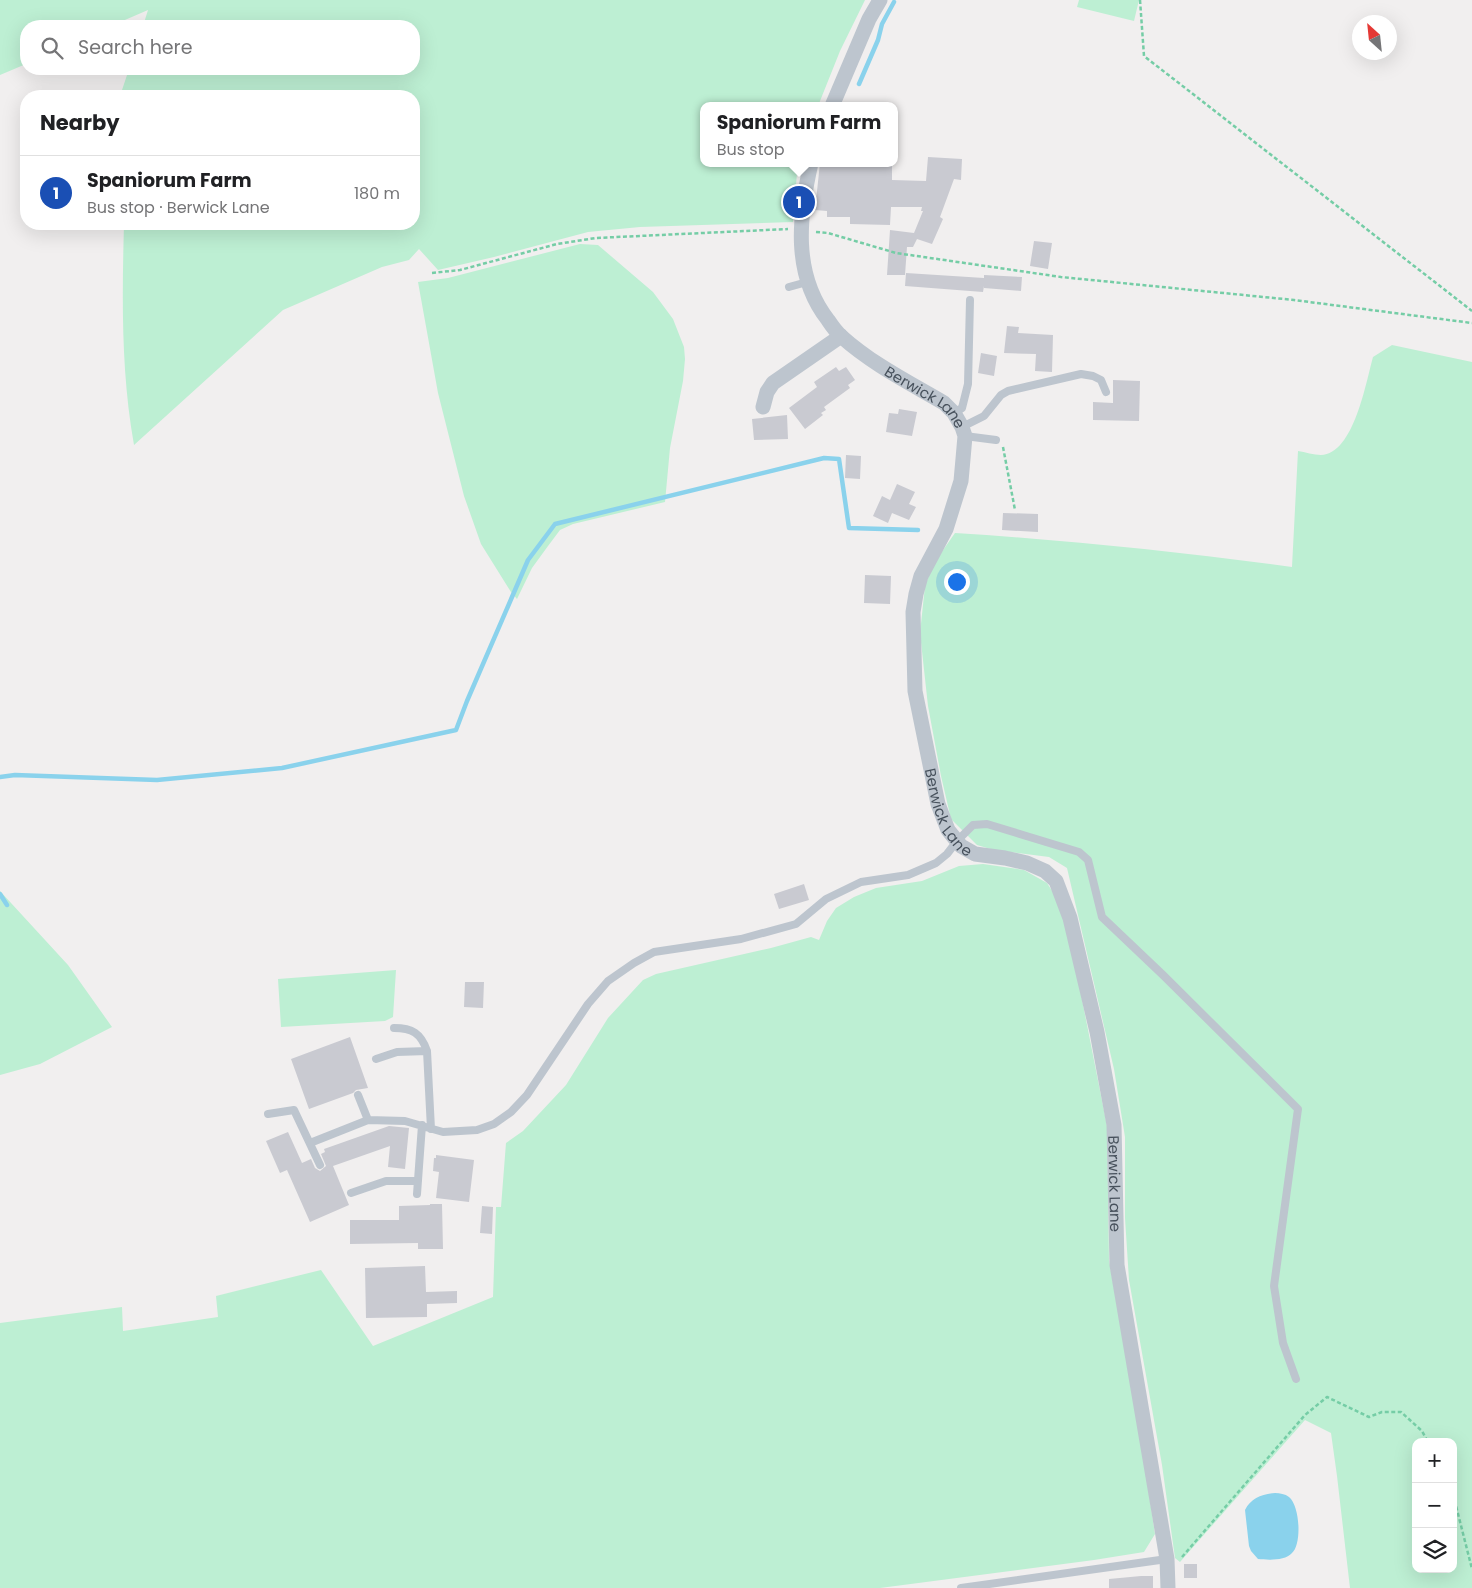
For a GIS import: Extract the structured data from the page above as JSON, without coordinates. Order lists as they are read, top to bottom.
{
  "streets": {
    "street": ["Berwick Lane"]
  },
  "north": "top left",
  "page": {
    "search": "Search here",
    "heading": "Nearby",
    "popup": ["Spaniorum Farm", "Bus stop"],
    "list": [
      {
        "mark": "1",
        "name": "Spaniorum Farm",
        "note": "Bus stop · Berwick Lane",
        "value": "180 m"
      }
    ],
    "pins": "1",
    "map_buttons": ["+", "−"]
  }
}
